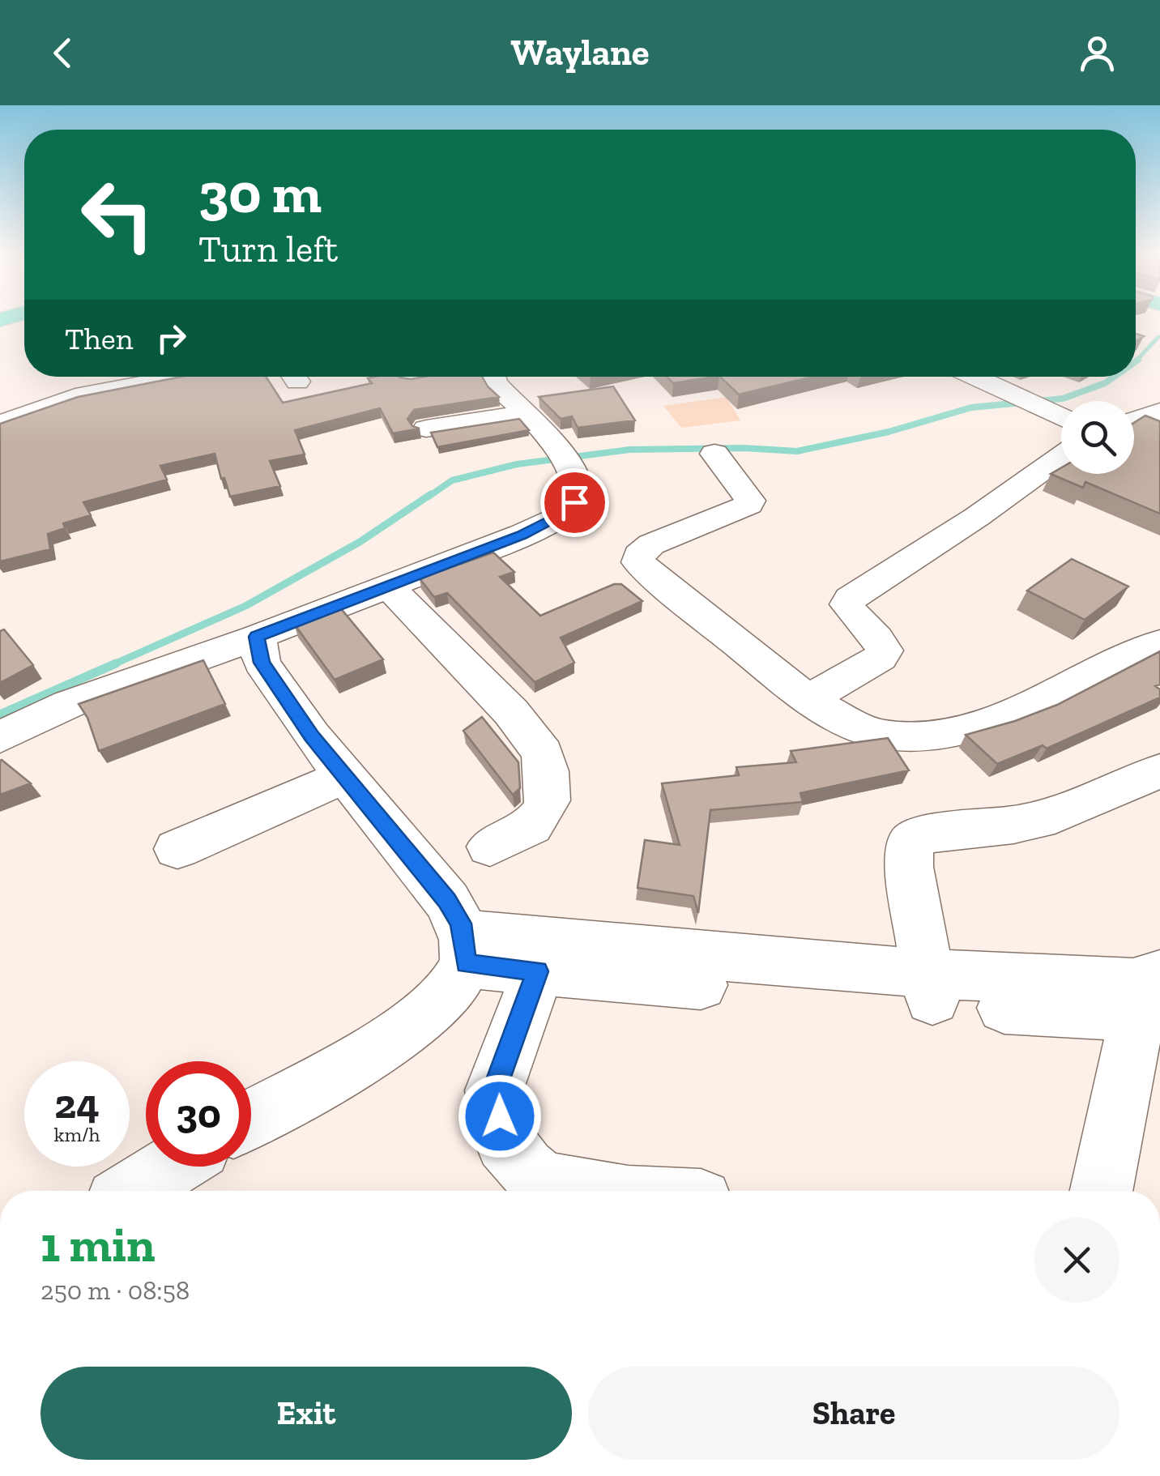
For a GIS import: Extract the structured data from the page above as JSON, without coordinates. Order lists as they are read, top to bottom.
{
  "page": {
    "header": "Waylane",
    "turn": ["30 m", "Turn left"],
    "then": "Then",
    "speed": "24 km/h",
    "limit": "30",
    "heading": ["1 min", "250 m · 08:58"],
    "buttons": ["Exit", "Share"]
  }
}
